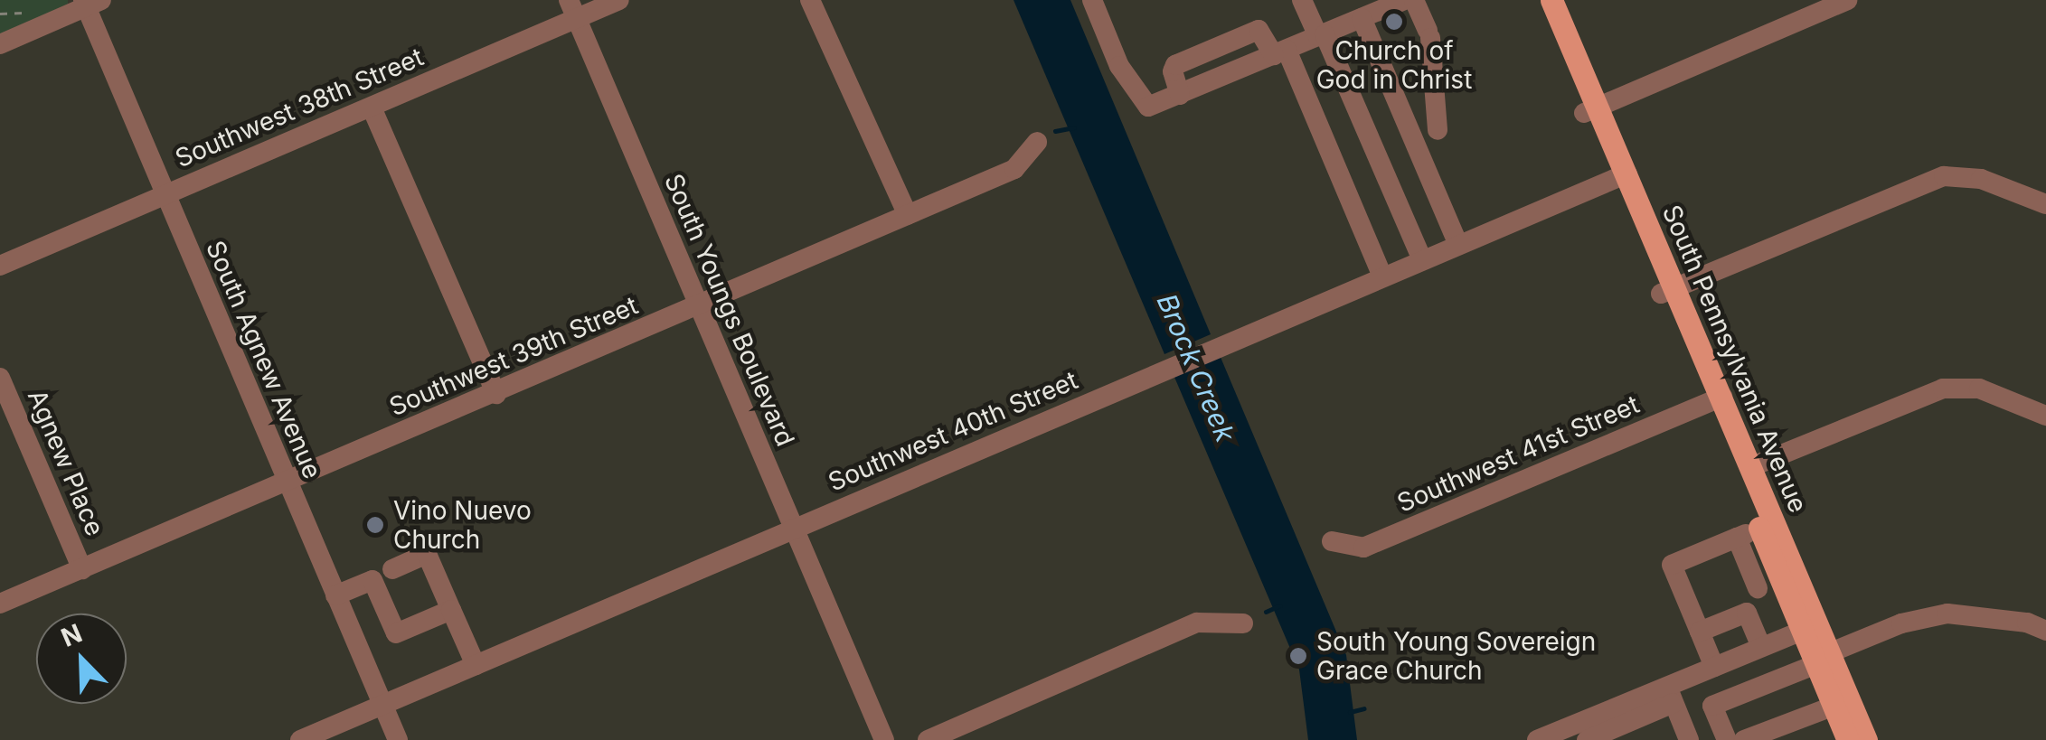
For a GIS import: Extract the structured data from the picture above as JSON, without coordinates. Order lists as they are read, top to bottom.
{
  "streets": {
    "main road": ["South Pennsylvania Avenue"],
    "street": [
      "Southwest 38th Street",
      "South Youngs Boulevard",
      "Southwest 39th Street",
      "South Agnew Avenue",
      "Southwest 40th Street",
      "Southwest 41st Street",
      "Agnew Place"
    ]
  },
  "crossings": [
    ["Southwest 38th Street", "South Youngs Boulevard"],
    ["Southwest 38th Street", "South Agnew Avenue"],
    ["South Youngs Boulevard", "Southwest 39th Street"],
    ["South Youngs Boulevard", "Southwest 40th Street"],
    ["Southwest 39th Street", "South Agnew Avenue"],
    ["Southwest 39th Street", "Agnew Place"],
    ["South Pennsylvania Avenue", "Southwest 40th Street"],
    ["South Pennsylvania Avenue", "Southwest 41st Street"],
    ["South Agnew Avenue", "Southwest 40th Street"]
  ],
  "water": ["Brock Creek"],
  "places": ["Church of God in Christ", "Vino Nuevo Church", "South Young Sovereign Grace Church"],
  "north": "top left"
}
